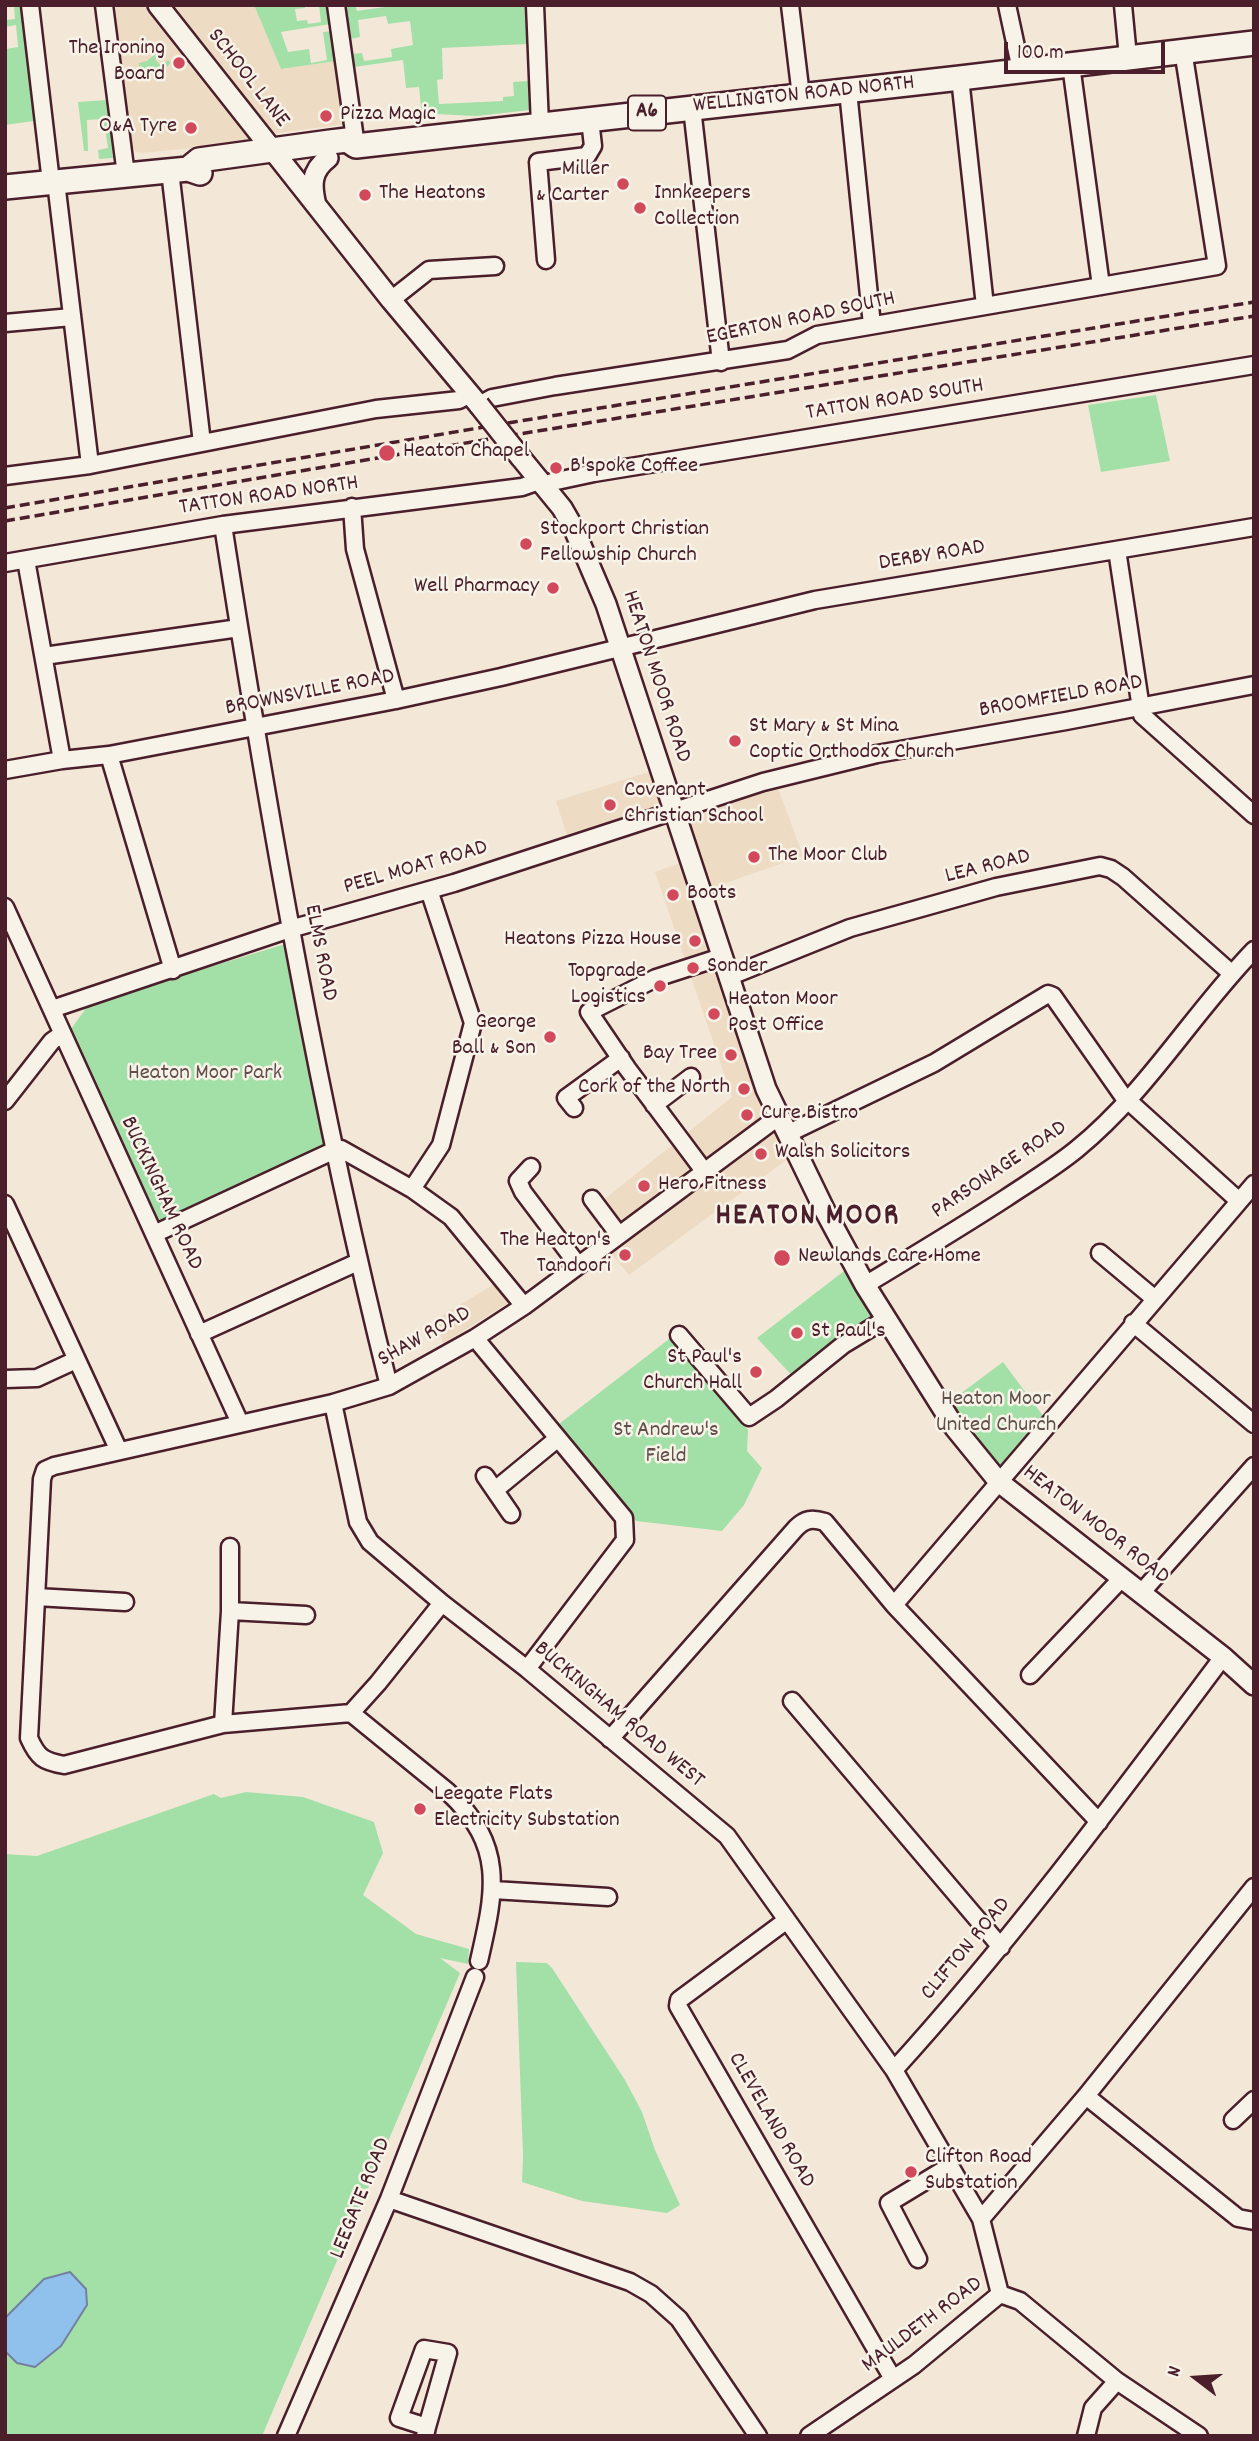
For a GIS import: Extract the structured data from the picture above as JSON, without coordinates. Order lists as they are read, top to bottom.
{
  "streets": {
    "highway": ["WELLINGTON ROAD NORTH", "A6"],
    "main road": ["SCHOOL LANE", "HEATON MOOR ROAD"],
    "street": [
      "EGERTON ROAD SOUTH",
      "TATTON ROAD SOUTH",
      "TATTON ROAD NORTH",
      "DERBY ROAD",
      "BROWNSVILLE ROAD",
      "BROOMFIELD ROAD",
      "LEA ROAD",
      "PEEL MOAT ROAD",
      "ELMS ROAD",
      "PARSONAGE ROAD",
      "BUCKINGHAM ROAD",
      "SHAW ROAD",
      "BUCKINGHAM ROAD WEST",
      "CLIFTON ROAD",
      "CLEVELAND ROAD",
      "LEEGATE ROAD",
      "MAULDETH ROAD"
    ]
  },
  "crossings": [
    ["SCHOOL LANE", "WELLINGTON ROAD NORTH"],
    ["SCHOOL LANE", "HEATON MOOR ROAD"],
    ["WELLINGTON ROAD NORTH", "EGERTON ROAD SOUTH"],
    ["WELLINGTON ROAD NORTH", "HEATON MOOR ROAD"],
    ["EGERTON ROAD SOUTH", "HEATON MOOR ROAD"],
    ["TATTON ROAD SOUTH", "TATTON ROAD NORTH"],
    ["TATTON ROAD SOUTH", "HEATON MOOR ROAD"],
    ["TATTON ROAD NORTH", "HEATON MOOR ROAD"],
    ["TATTON ROAD NORTH", "ELMS ROAD"],
    ["DERBY ROAD", "HEATON MOOR ROAD"],
    ["DERBY ROAD", "BROWNSVILLE ROAD"],
    ["HEATON MOOR ROAD", "BROWNSVILLE ROAD"],
    ["HEATON MOOR ROAD", "BROOMFIELD ROAD"],
    ["HEATON MOOR ROAD", "LEA ROAD"],
    ["HEATON MOOR ROAD", "PEEL MOAT ROAD"],
    ["HEATON MOOR ROAD", "PARSONAGE ROAD"],
    ["HEATON MOOR ROAD", "SHAW ROAD"],
    ["HEATON MOOR ROAD", "CLIFTON ROAD"],
    ["BROWNSVILLE ROAD", "ELMS ROAD"],
    ["BROOMFIELD ROAD", "PEEL MOAT ROAD"],
    ["LEA ROAD", "PARSONAGE ROAD"],
    ["PEEL MOAT ROAD", "ELMS ROAD"],
    ["PEEL MOAT ROAD", "BUCKINGHAM ROAD"],
    ["ELMS ROAD", "SHAW ROAD"],
    ["PARSONAGE ROAD", "SHAW ROAD"],
    ["BUCKINGHAM ROAD", "SHAW ROAD"],
    ["SHAW ROAD", "BUCKINGHAM ROAD WEST"],
    ["BUCKINGHAM ROAD WEST", "CLIFTON ROAD"],
    ["BUCKINGHAM ROAD WEST", "CLEVELAND ROAD"],
    ["CLEVELAND ROAD", "MAULDETH ROAD"]
  ],
  "districts": ["HEATON MOOR"],
  "parks": ["Heaton Moor Park", "Heaton Moor United Church", "St Andrew's Field"],
  "places": [
    "The Ironing Board",
    "Pizza Magic",
    "O&A Tyre",
    "Miller & Carter",
    "The Heatons",
    "Innkeepers Collection",
    "Heaton Chapel",
    "B'spoke Coffee",
    "Stockport Christian Fellowship Church",
    "Well Pharmacy",
    "St Mary & St Mina Coptic Orthodox Church",
    "Covenant Christian School",
    "The Moor Club",
    "Boots",
    "Heatons Pizza House",
    "Sonder",
    "Topgrade Logistics",
    "Heaton Moor Post Office",
    "George Ball & Son",
    "Bay Tree",
    "Cork of the North",
    "Cure Bistro",
    "Walsh Solicitors",
    "Hero Fitness",
    "The Heaton's Tandoori",
    "Newlands Care Home",
    "St Paul's",
    "St Paul's Church Hall",
    "Leegate Flats Electricity Substation",
    "Clifton Road Substation"
  ],
  "scale_bar": "100 m",
  "north": "left"
}
